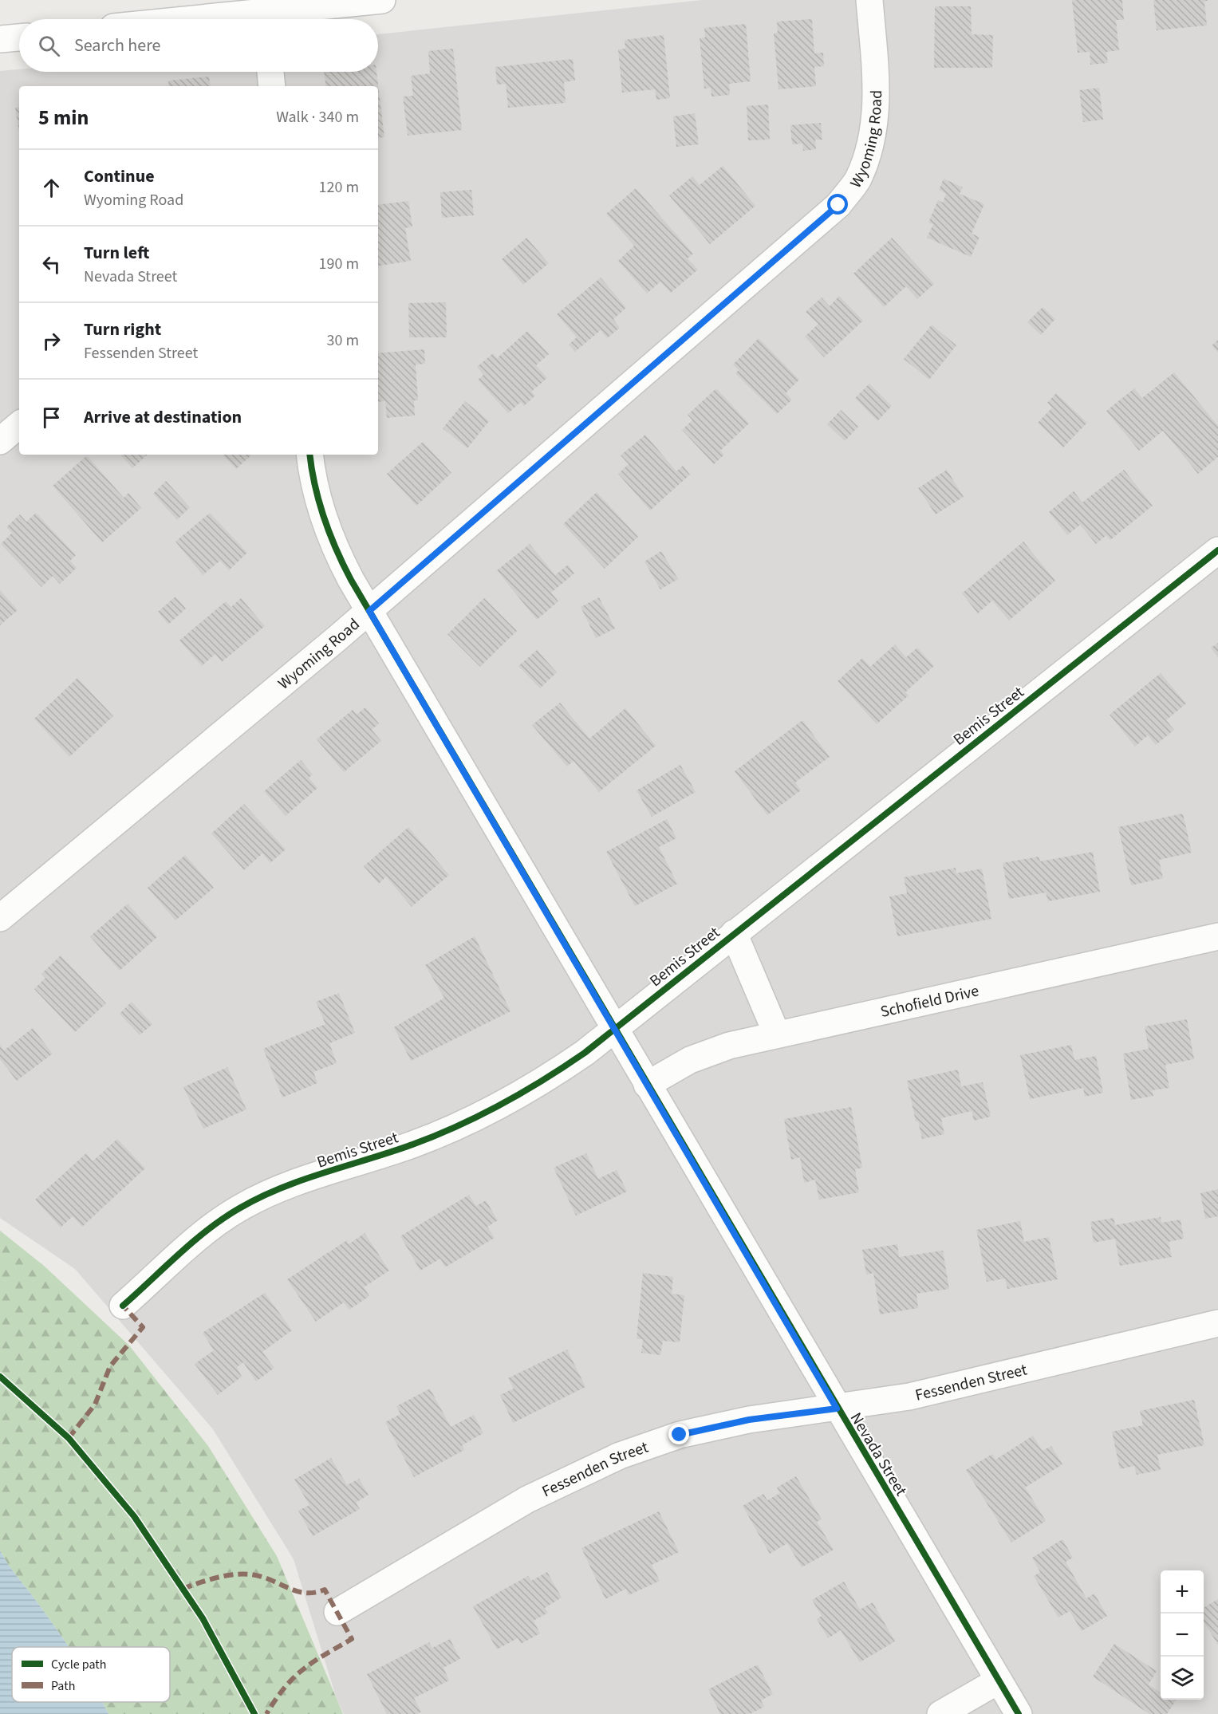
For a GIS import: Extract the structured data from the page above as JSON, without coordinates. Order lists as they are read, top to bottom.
{
  "streets": {
    "street": [
      "Wyoming Road",
      "Bemis Street",
      "Schofield Drive",
      "Fessenden Street",
      "Nevada Street"
    ]
  },
  "crossings": [
    ["Wyoming Road", "Nevada Street"],
    ["Bemis Street", "Nevada Street"],
    ["Schofield Drive", "Nevada Street"],
    ["Fessenden Street", "Nevada Street"]
  ],
  "legend": ["Cycle path", "Path"],
  "page": {
    "search": "Search here",
    "heading": ["5 min", "Walk · 340 m"],
    "list": [
      ["Continue", "Wyoming Road", "120 m"],
      ["Turn left", "Nevada Street", "190 m"],
      ["Turn right", "Fessenden Street", "30 m"],
      "Arrive at destination"
    ],
    "map_buttons": ["+", "−"]
  }
}
